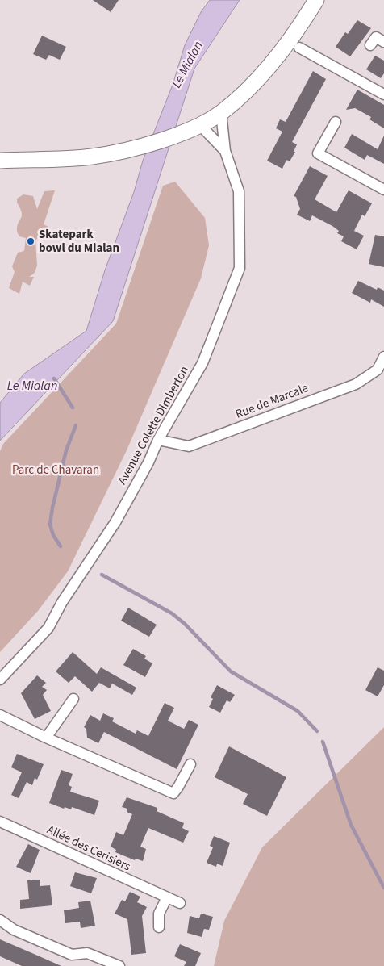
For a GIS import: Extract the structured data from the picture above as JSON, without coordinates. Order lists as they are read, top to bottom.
{
  "streets": {
    "street": ["Rue de Marcale", "Avenue Colette Dimberton", "Allée des Cerisiers"]
  },
  "crossings": [
    ["Rue de Marcale", "Avenue Colette Dimberton"]
  ],
  "water": ["Le Mialan"],
  "parks": ["Parc de Chavaran"],
  "places": ["Skatepark bowl du Mialan"]
}
